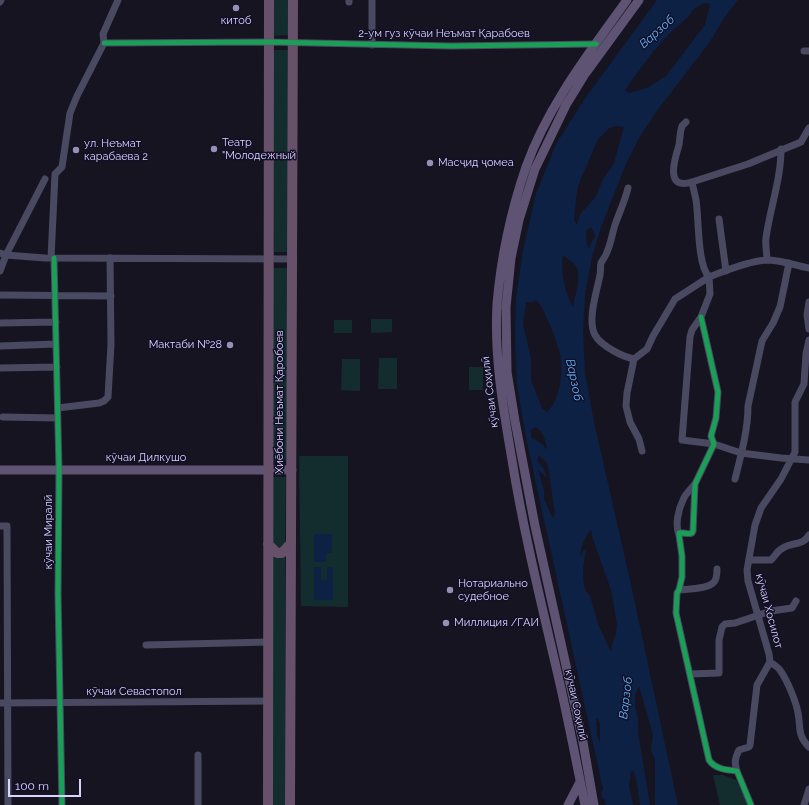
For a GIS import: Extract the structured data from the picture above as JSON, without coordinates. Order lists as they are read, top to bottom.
{
  "streets": {
    "highway": ["Хиёбони Неъмат Қаробоев"],
    "main road": ["кӯчаи Соҳилӣ", "кӯчаи Дилкушо"],
    "street": [
      "2-ум гуз кӯчаи Неъмат Қарабоев",
      "кӯчаи Миралӣ",
      "кӯчаи Хосилот",
      "кӯчаи Севастопол"
    ]
  },
  "crossings": [
    ["2-ум гуз кӯчаи Неъмат Қарабоев", "кӯчаи Соҳилӣ"],
    ["2-ум гуз кӯчаи Неъмат Қарабоев", "Хиёбони Неъмат Қаробоев"],
    ["2-ум гуз кӯчаи Неъмат Қарабоев", "кӯчаи Миралӣ"],
    ["Хиёбони Неъмат Қаробоев", "кӯчаи Дилкушо"],
    ["Хиёбони Неъмат Қаробоев", "кӯчаи Севастопол"],
    ["кӯчаи Дилкушо", "кӯчаи Миралӣ"],
    ["кӯчаи Миралӣ", "кӯчаи Севастопол"]
  ],
  "water": ["Варзоб"],
  "places": [
    "китоб",
    "Театр \"Молодежный",
    "ул. Неъмат карабаева 2",
    "Масҷид ҷомеа",
    "Мактаби №28",
    "Нотариально судебное",
    "Миллиция /ГАИ"
  ],
  "scale_bar": "100 m"
}
